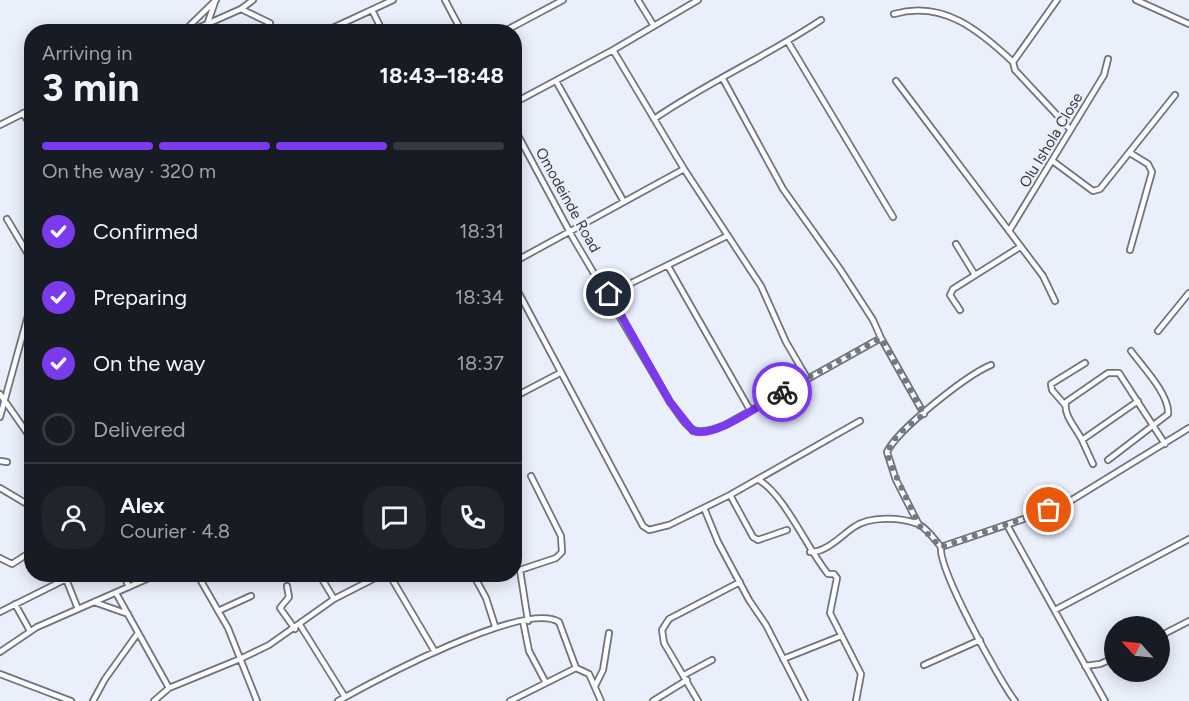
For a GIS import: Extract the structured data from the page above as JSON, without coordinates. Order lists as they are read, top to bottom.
{
  "streets": {
    "street": ["Olu Ishola Close", "Omodeinde Road"]
  },
  "north": "top left",
  "page": {
    "heading": ["3 min", "Arriving in", "18:43–18:48"],
    "panel": ["Alex", "Courier · 4.8"],
    "bar": "On the way · 320 m",
    "list": [
      ["Confirmed", "18:31"],
      ["Preparing", "18:34"],
      ["On the way", "18:37"],
      "Delivered"
    ]
  }
}
